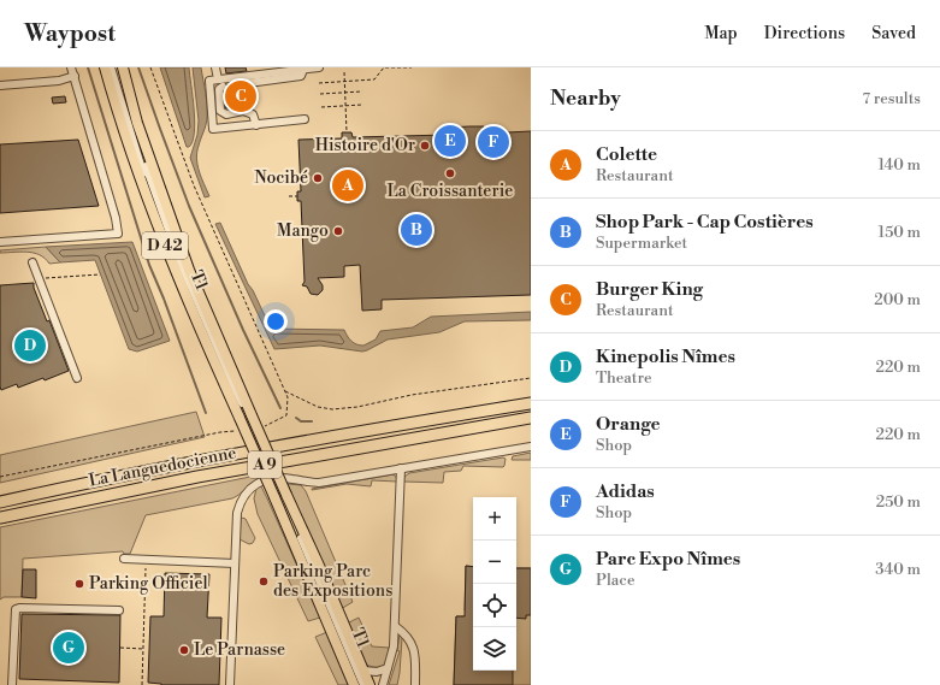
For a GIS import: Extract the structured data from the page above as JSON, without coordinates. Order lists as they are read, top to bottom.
{
  "streets": {
    "highway": ["A 9", "La Languedocienne"],
    "main road": ["D 42"],
    "street": ["T1"]
  },
  "crossings": [
    ["D 42", "T1"]
  ],
  "places": [
    "Histoire d'Or",
    "La Croissanterie",
    "Nocibé",
    "Mango",
    "Parking Parc des Expositions",
    "Parking Officiel",
    "Le Parnasse"
  ],
  "page": {
    "header": "Waypost",
    "nav": ["Map", "Directions", "Saved"],
    "heading": ["Nearby", "7 results"],
    "pins": [
      "C",
      "E",
      "F",
      "A",
      "B",
      "D",
      "G"
    ],
    "list": [
      {
        "mark": "A",
        "name": "Colette",
        "note": "Restaurant",
        "value": "140 m"
      },
      {
        "mark": "B",
        "name": "Shop Park - Cap Costières",
        "note": "Supermarket",
        "value": "150 m"
      },
      {
        "mark": "C",
        "name": "Burger King",
        "note": "Restaurant",
        "value": "200 m"
      },
      {
        "mark": "D",
        "name": "Kinepolis Nîmes",
        "note": "Theatre",
        "value": "220 m"
      },
      {
        "mark": "E",
        "name": "Orange",
        "note": "Shop",
        "value": "220 m"
      },
      {
        "mark": "F",
        "name": "Adidas",
        "note": "Shop",
        "value": "250 m"
      },
      {
        "mark": "G",
        "name": "Parc Expo Nîmes",
        "note": "Place",
        "value": "340 m"
      }
    ],
    "map_buttons": ["+", "−"]
  }
}
